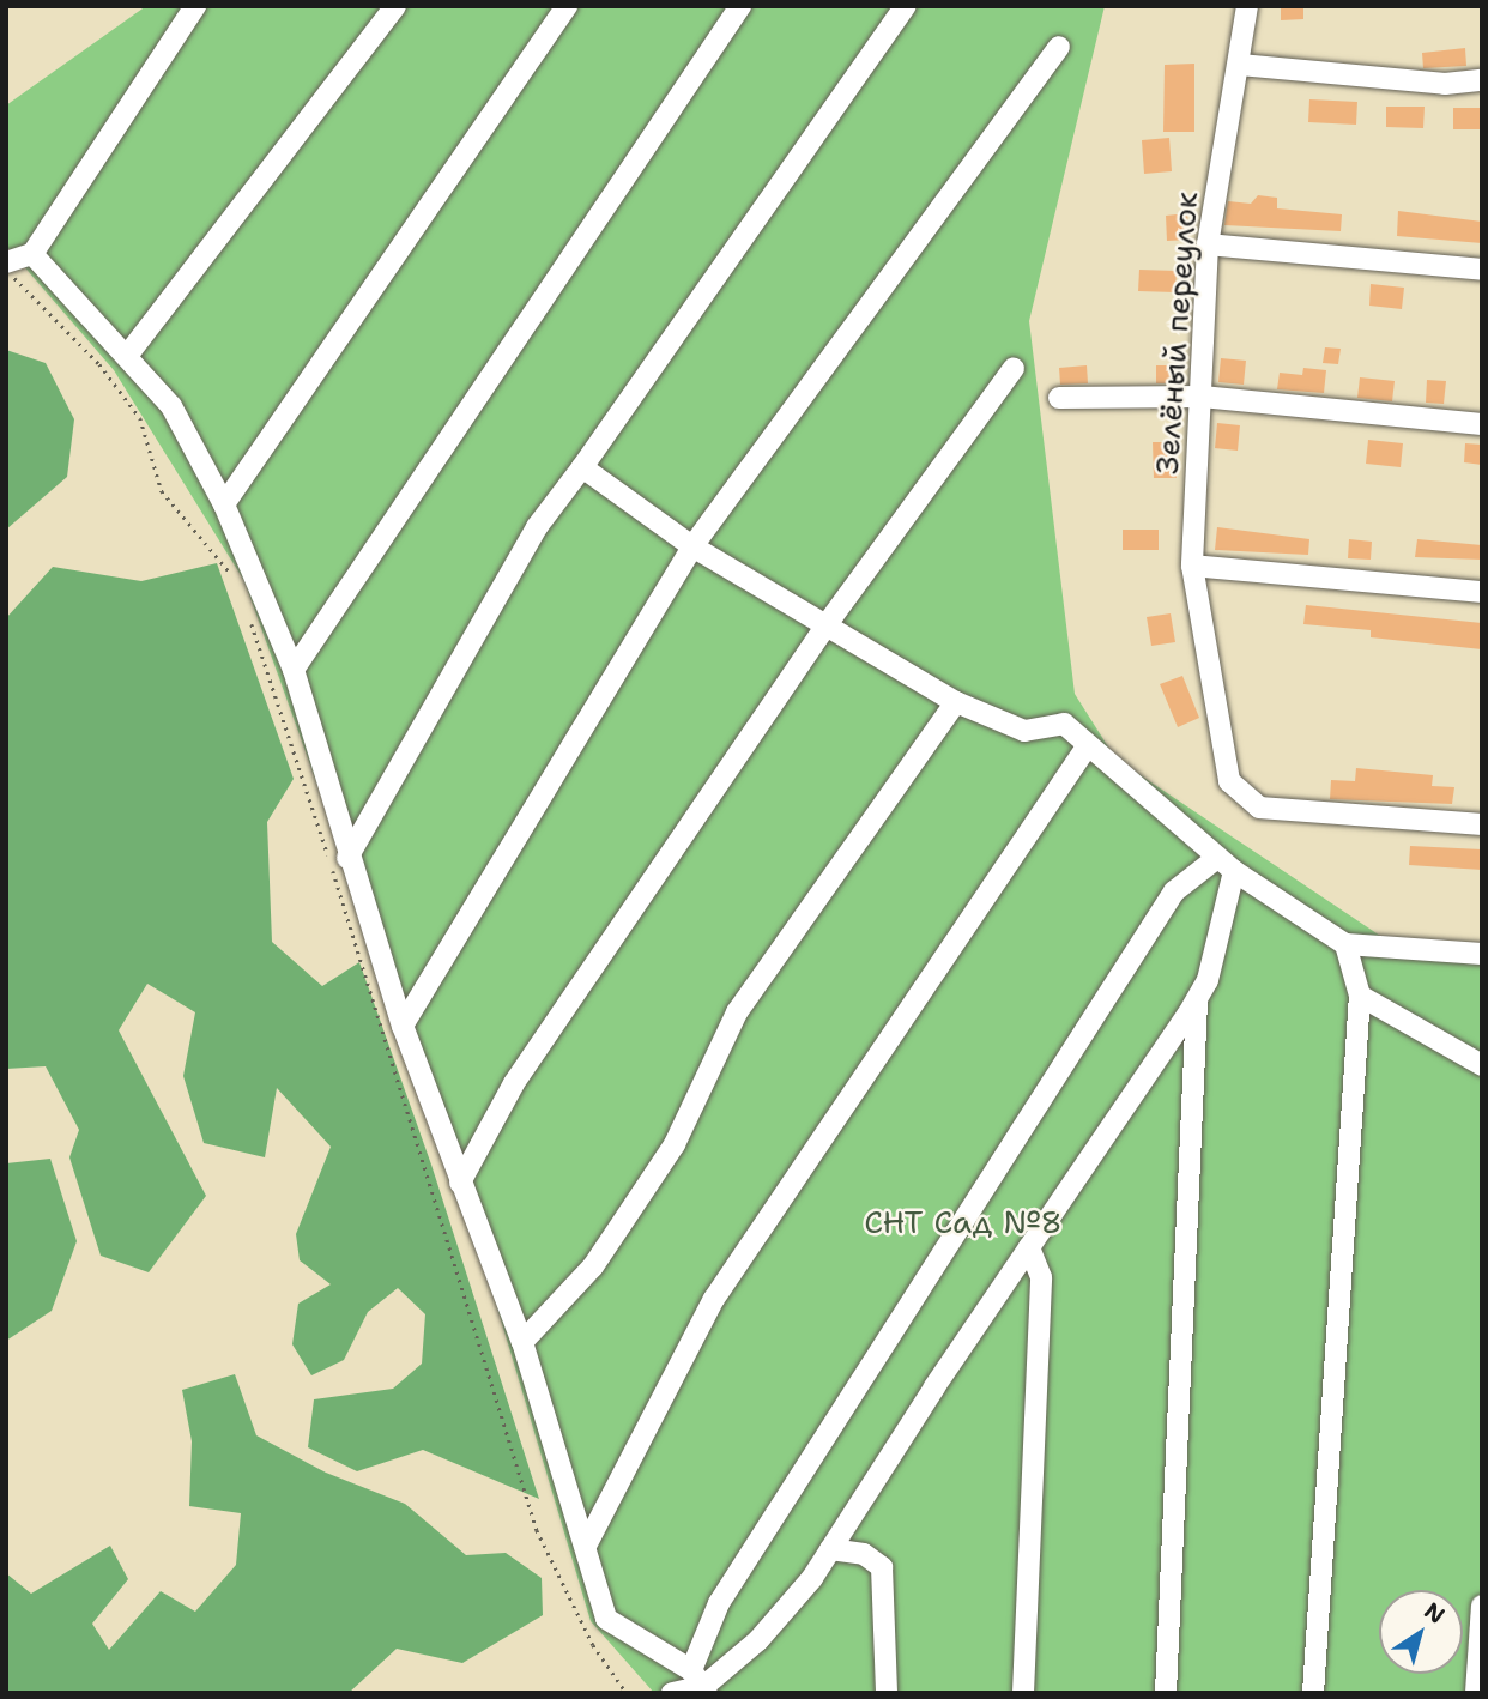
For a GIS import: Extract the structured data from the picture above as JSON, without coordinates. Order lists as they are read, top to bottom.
{
  "streets": {
    "street": ["Зелёный переулок"]
  },
  "parks": ["СНТ Сад №8"],
  "north": "top right"
}
